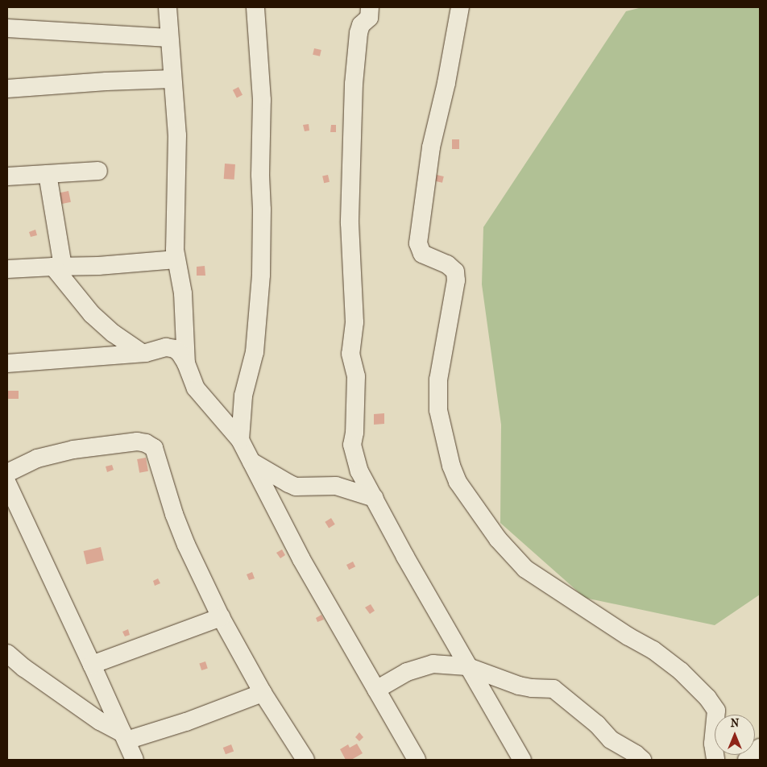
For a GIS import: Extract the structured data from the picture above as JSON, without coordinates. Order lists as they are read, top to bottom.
{
  "north": "top"
}
